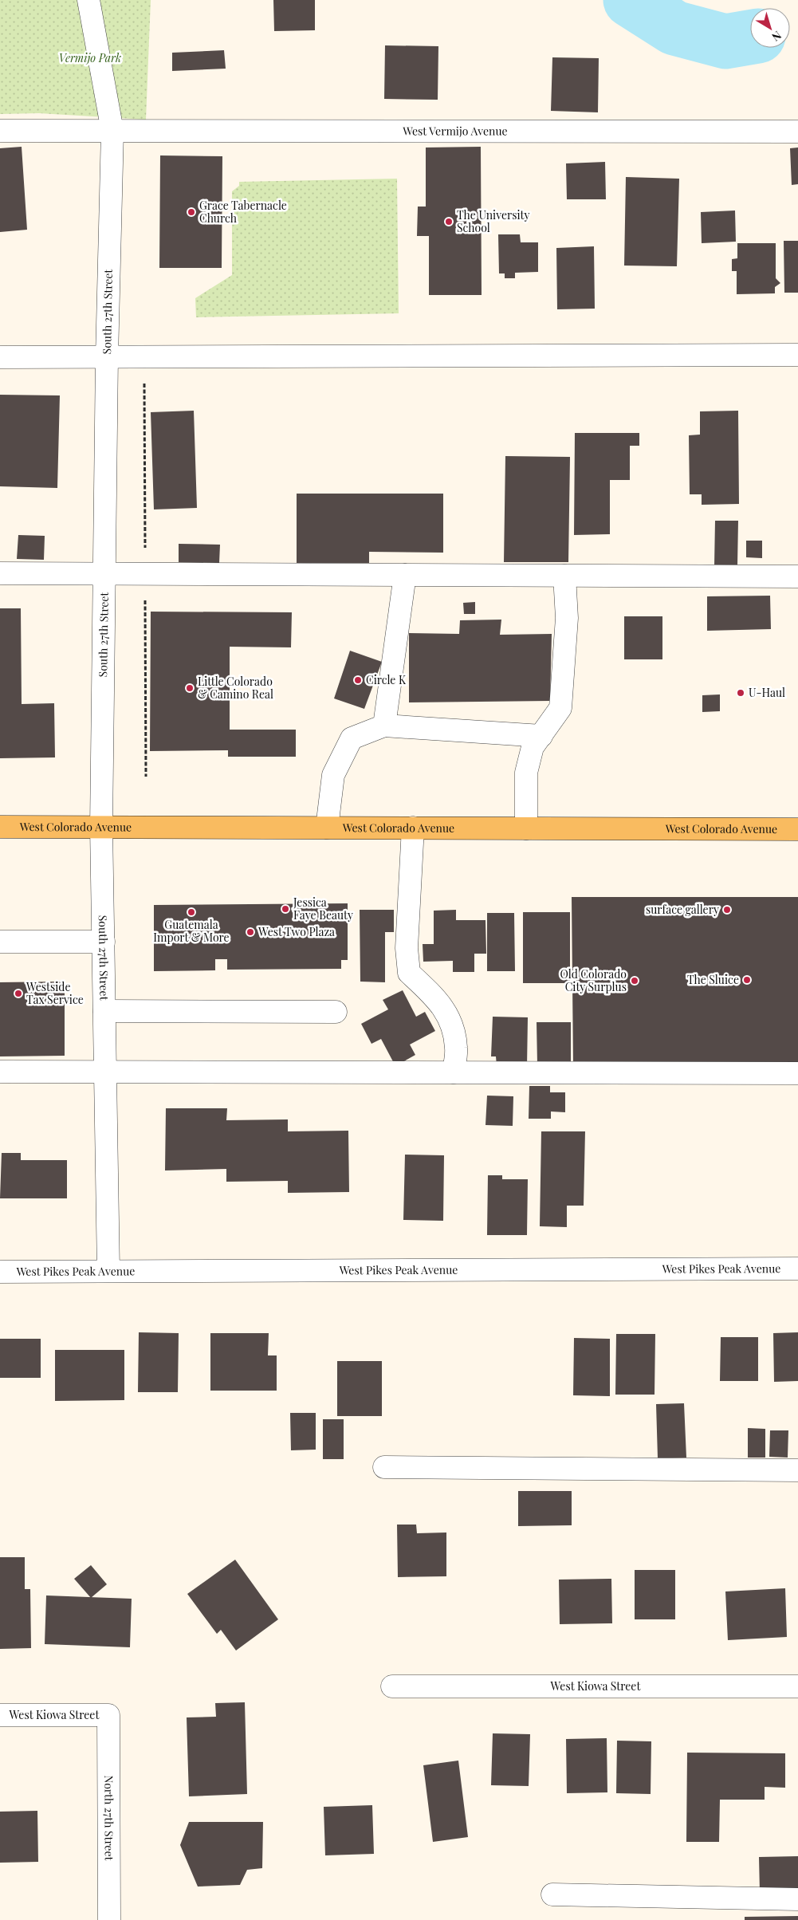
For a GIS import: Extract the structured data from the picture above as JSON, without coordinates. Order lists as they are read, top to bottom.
{
  "streets": {
    "main road": ["West Colorado Avenue"],
    "street": [
      "West Vermijo Avenue",
      "South 27th Street",
      "West Pikes Peak Avenue",
      "West Kiowa Street",
      "North 27th Street"
    ]
  },
  "crossings": [
    ["West Vermijo Avenue", "South 27th Street"],
    ["South 27th Street", "West Colorado Avenue"],
    ["South 27th Street", "West Pikes Peak Avenue"],
    ["West Kiowa Street", "North 27th Street"]
  ],
  "parks": ["Vermijo Park"],
  "places": [
    "Grace Tabernacle Church",
    "The University School",
    "Circle K",
    "Little Colorado & Camino Real",
    "U-Haul",
    "Jessica Faye Beauty",
    "surface gallery",
    "Guatemala Import & More",
    "West Two Plaza",
    "The Sluice",
    "Old Colorado City Surplus",
    "Westside Tax Service"
  ],
  "north": "bottom right"
}
